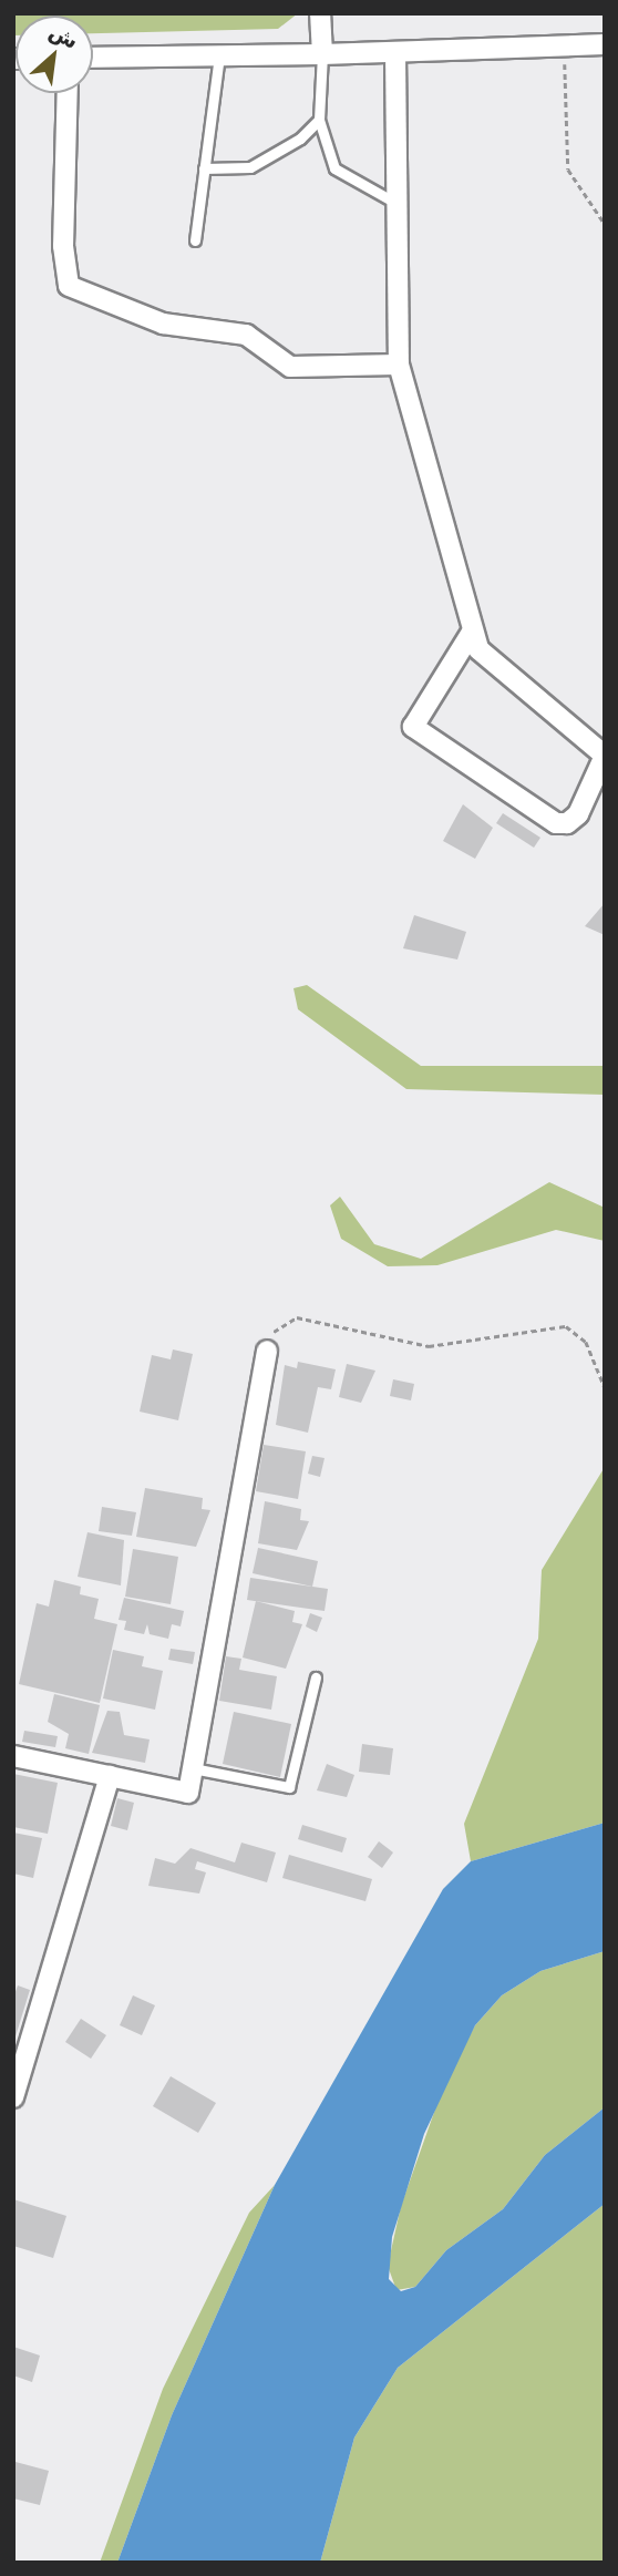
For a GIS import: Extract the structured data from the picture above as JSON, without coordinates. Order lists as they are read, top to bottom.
{
  "north": "top right"
}
